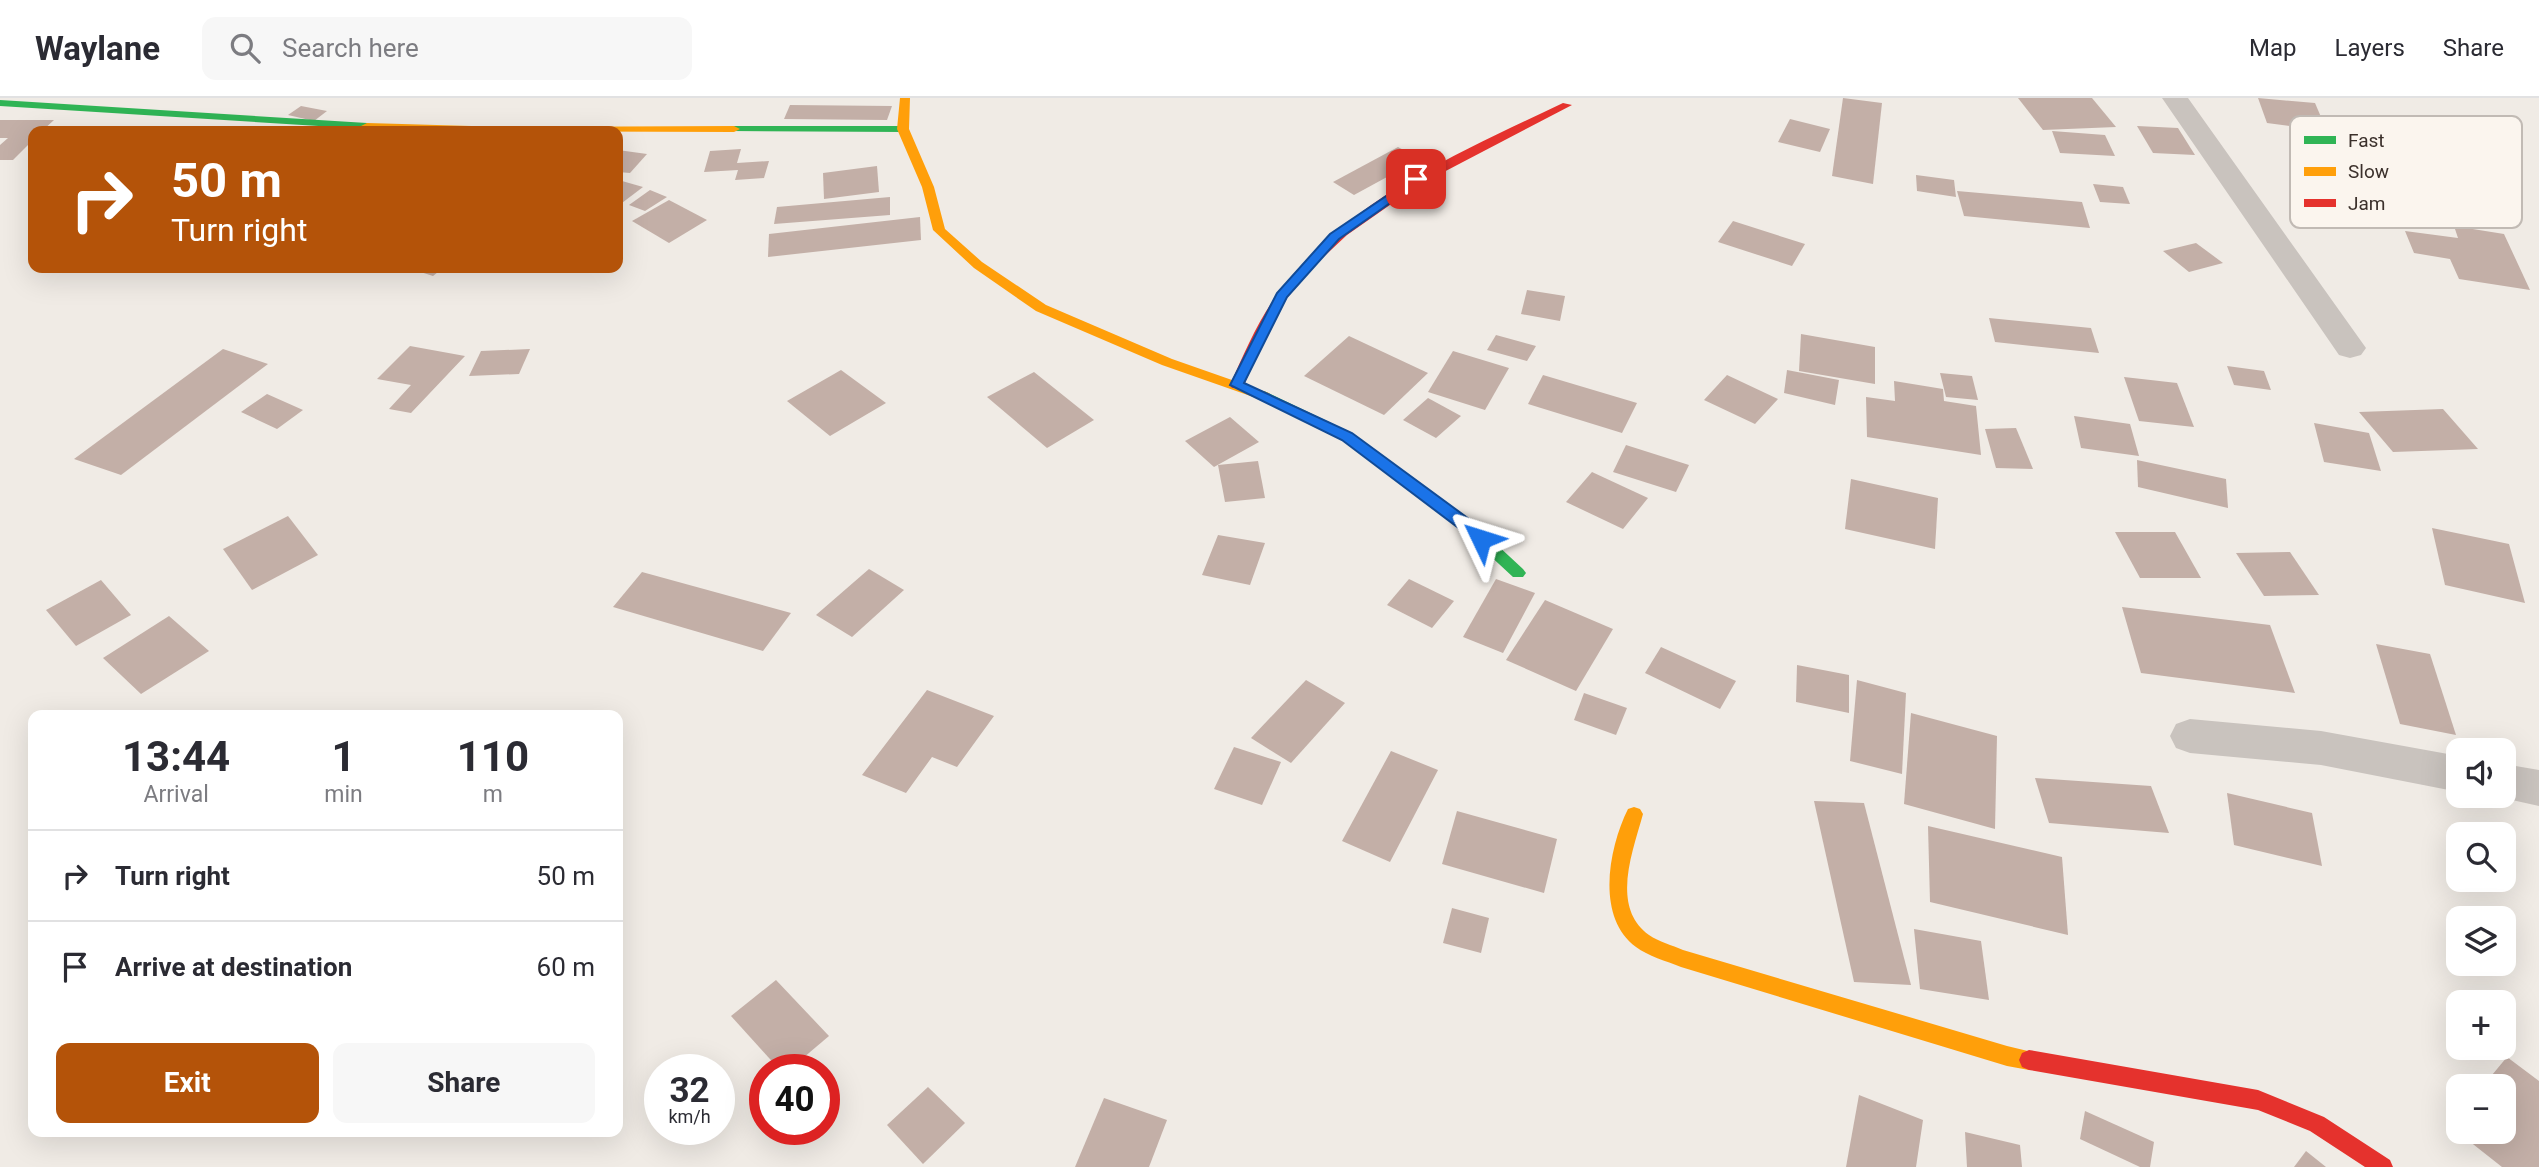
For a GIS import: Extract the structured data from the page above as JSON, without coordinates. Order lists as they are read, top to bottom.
{
  "legend": ["Fast", "Slow", "Jam"],
  "page": {
    "header": "Waylane",
    "search": "Search here",
    "nav": ["Map", "Layers", "Share"],
    "turn": ["50 m", "Turn right"],
    "eta": [
      "13:44",
      "Arrival",
      "1",
      "min",
      "110",
      "m"
    ],
    "map_buttons": ["+", "−"],
    "list": [
      {
        "name": "Turn right",
        "value": "50 m"
      },
      {
        "name": "Arrive at destination",
        "value": "60 m"
      }
    ],
    "buttons": ["Exit", "Share"],
    "speed": "32 km/h",
    "limit": "40"
  }
}
